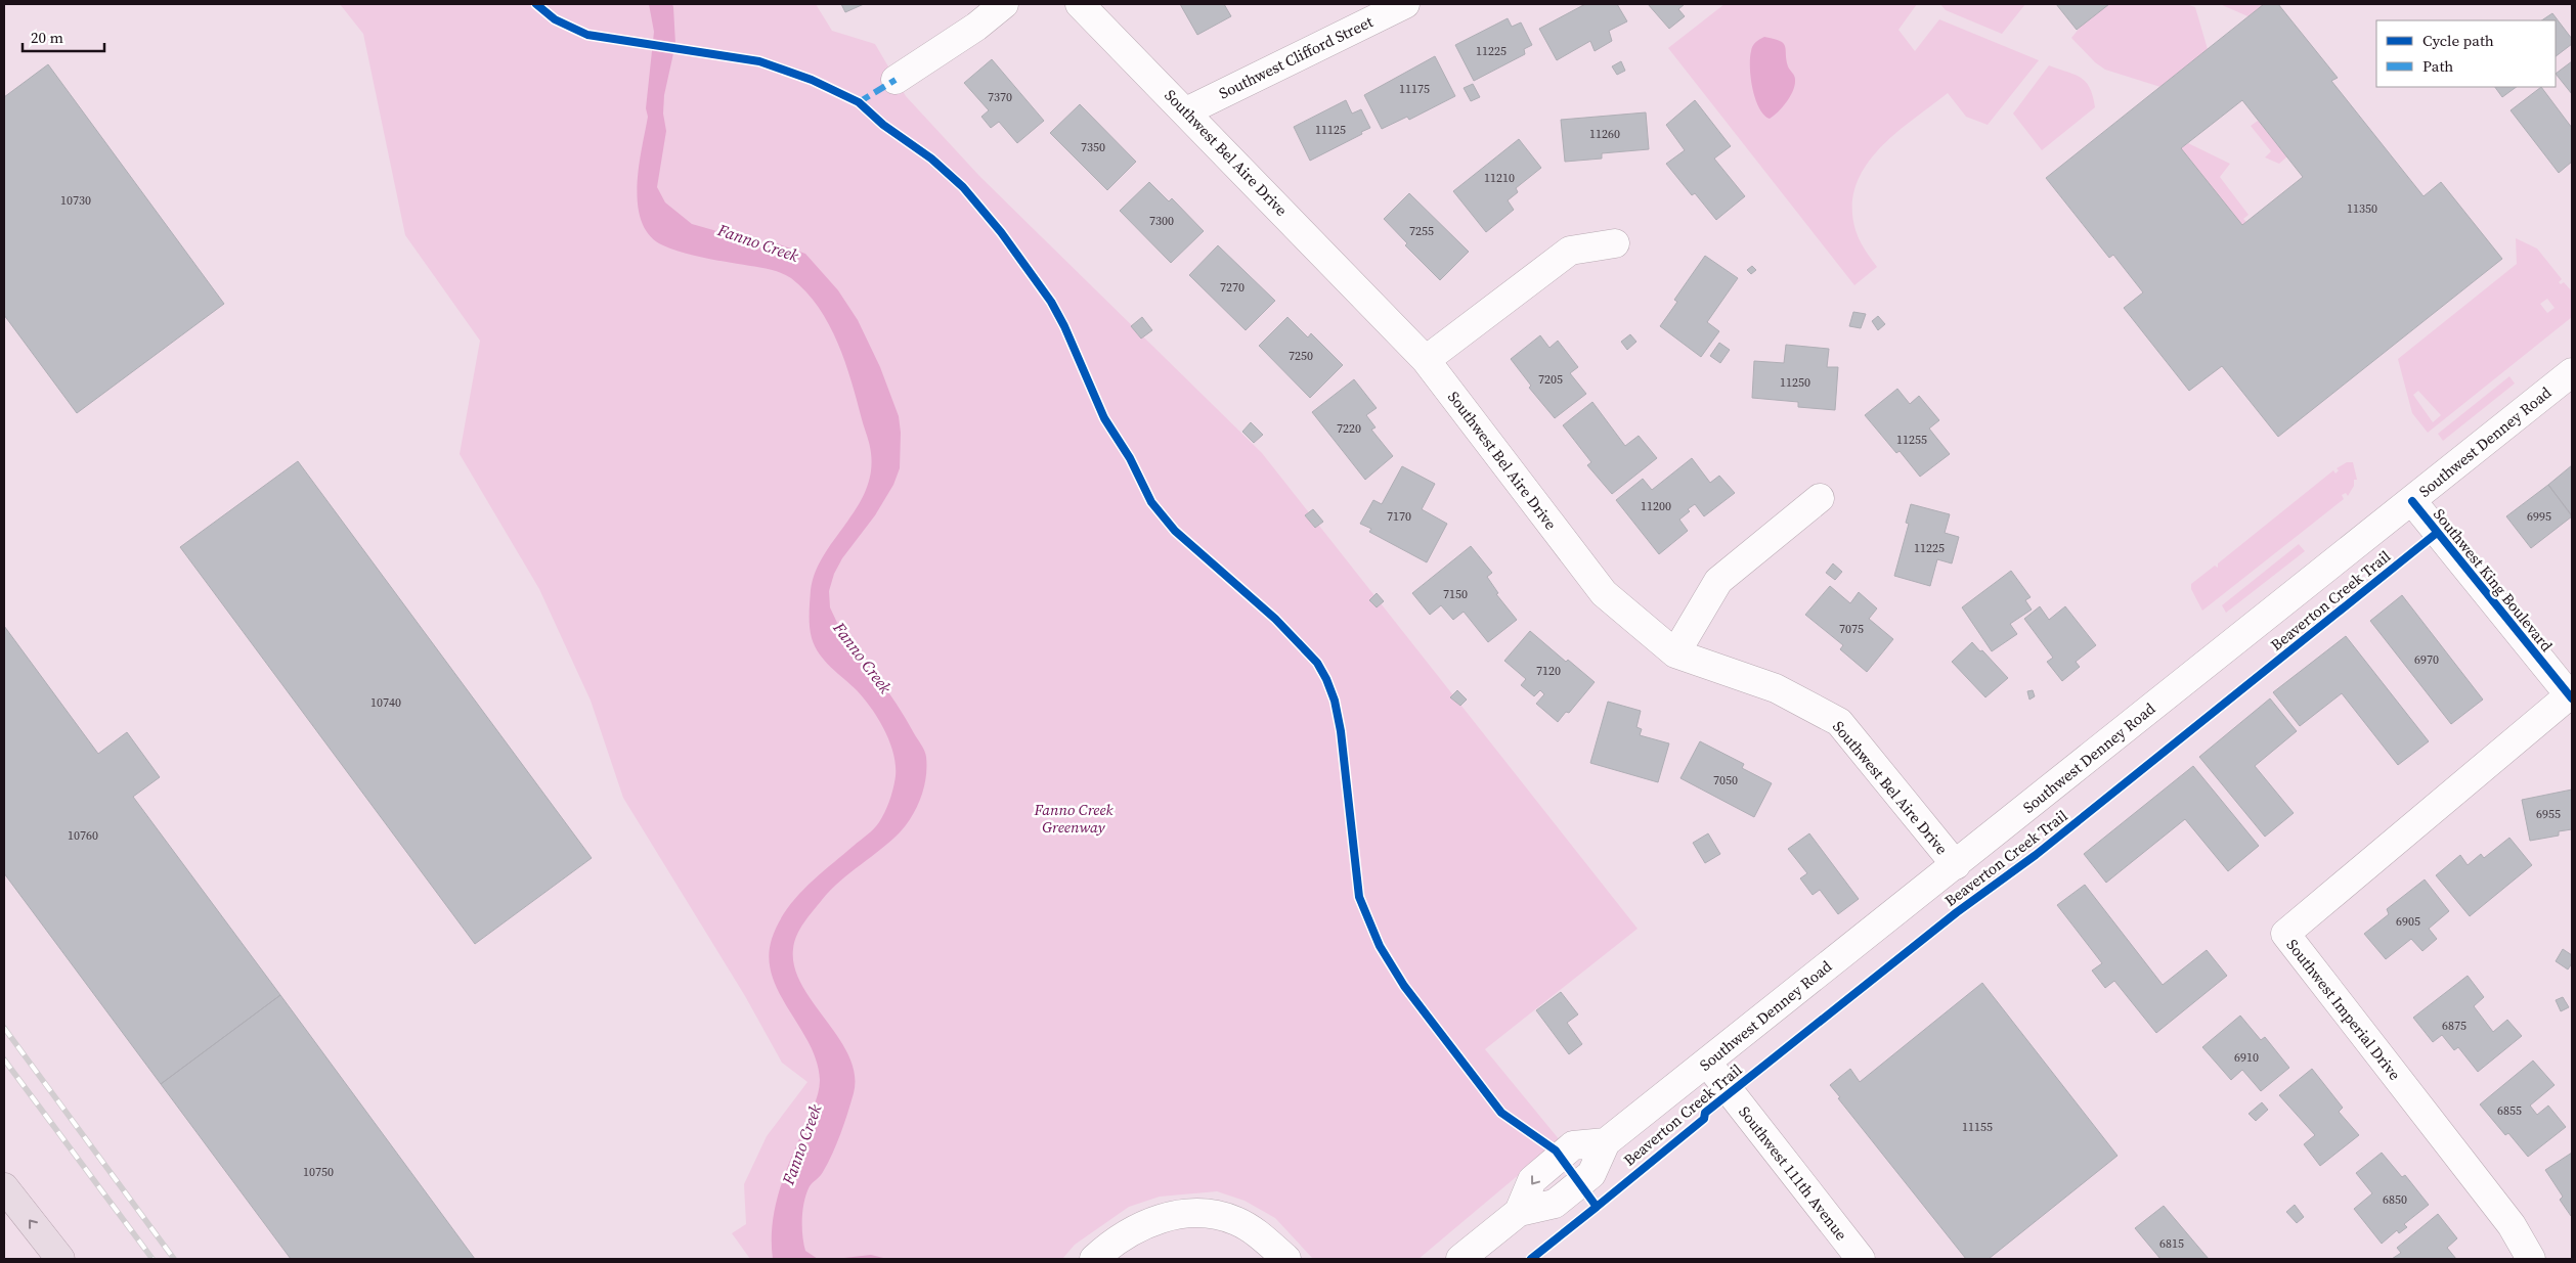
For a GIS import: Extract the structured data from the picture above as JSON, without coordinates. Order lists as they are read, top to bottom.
{
  "streets": {
    "street": [
      "Southwest Clifford Street",
      "Southwest Bel Aire Drive",
      "Southwest Denney Road",
      "Southwest King Boulevard",
      "Southwest Imperial Drive",
      "Southwest 111th Avenue"
    ],
    "cycle path": ["Beaverton Creek Trail"]
  },
  "crossings": [
    ["Southwest Clifford Street", "Southwest Bel Aire Drive"],
    ["Southwest Bel Aire Drive", "Southwest Denney Road"],
    ["Southwest Denney Road", "Southwest King Boulevard"],
    ["Southwest Denney Road", "Southwest 111th Avenue"],
    ["Southwest King Boulevard", "Southwest Imperial Drive"]
  ],
  "water": ["Fanno Creek"],
  "parks": ["Fanno Creek Greenway"],
  "house_numbers": [
    "11225",
    "11175",
    "7370",
    "11125",
    "11260",
    "7350",
    "11210",
    "10730",
    "11350",
    "7300",
    "7255",
    "7270",
    "7250",
    "7205",
    "11250",
    "7220",
    "11255",
    "11200",
    "7170",
    "6995",
    "11225",
    "7150",
    "7075",
    "6970",
    "7120",
    "10740",
    "7050",
    "6955",
    "10760",
    "6905",
    "6875",
    "6910",
    "6855",
    "11155",
    "10750",
    "6850",
    "6815"
  ],
  "legend": ["Cycle path", "Path"],
  "scale_bar": "20 m"
}
